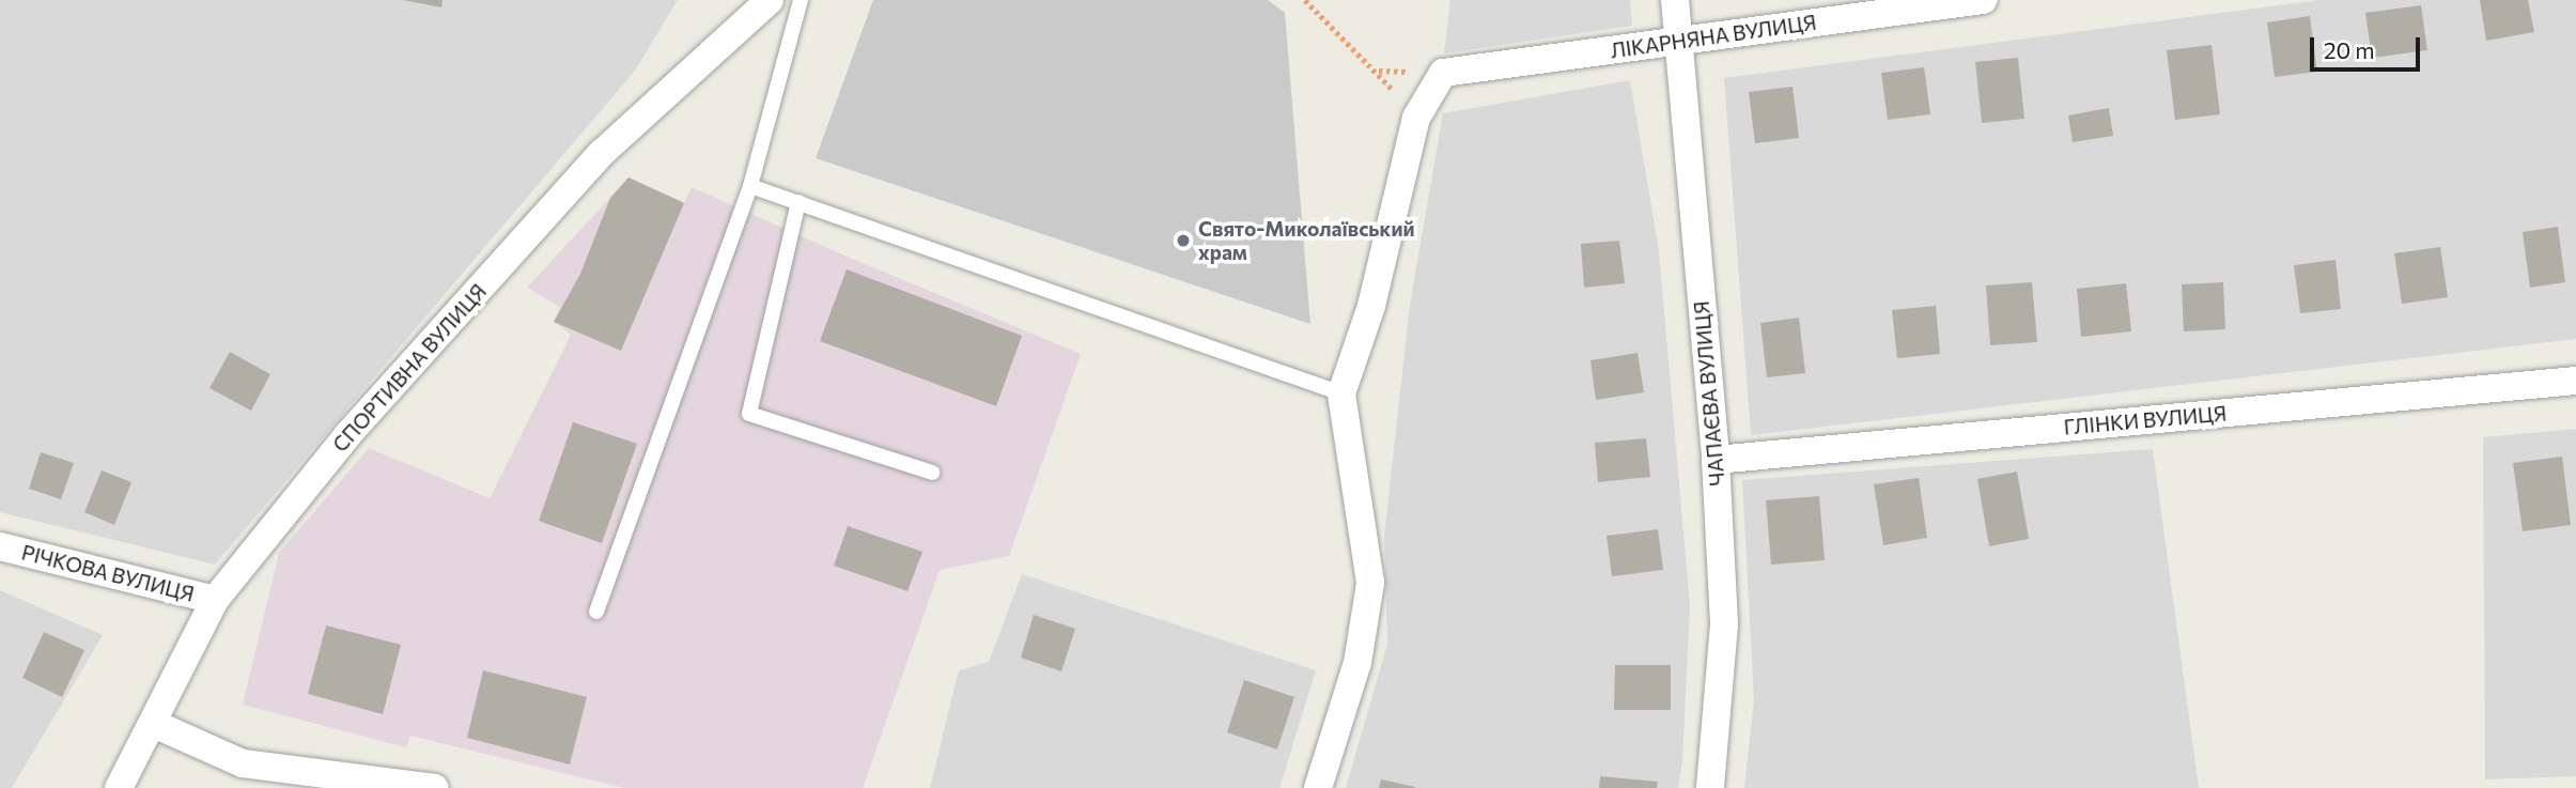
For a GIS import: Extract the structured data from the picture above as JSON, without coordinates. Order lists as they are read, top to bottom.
{
  "streets": {
    "street": [
      "ЛІКАРНЯНА ВУЛИЦЯ",
      "СПОРТИВНА ВУЛИЦЯ",
      "ЧАПАЄВА ВУЛИЦЯ",
      "ГЛІНКИ ВУЛИЦЯ",
      "РІЧКОВА ВУЛИЦЯ"
    ]
  },
  "crossings": [
    ["ЛІКАРНЯНА ВУЛИЦЯ", "ЧАПАЄВА ВУЛИЦЯ"],
    ["СПОРТИВНА ВУЛИЦЯ", "РІЧКОВА ВУЛИЦЯ"],
    ["ЧАПАЄВА ВУЛИЦЯ", "ГЛІНКИ ВУЛИЦЯ"]
  ],
  "places": ["Свято-Миколаївський храм"],
  "scale_bar": "20 m"
}
